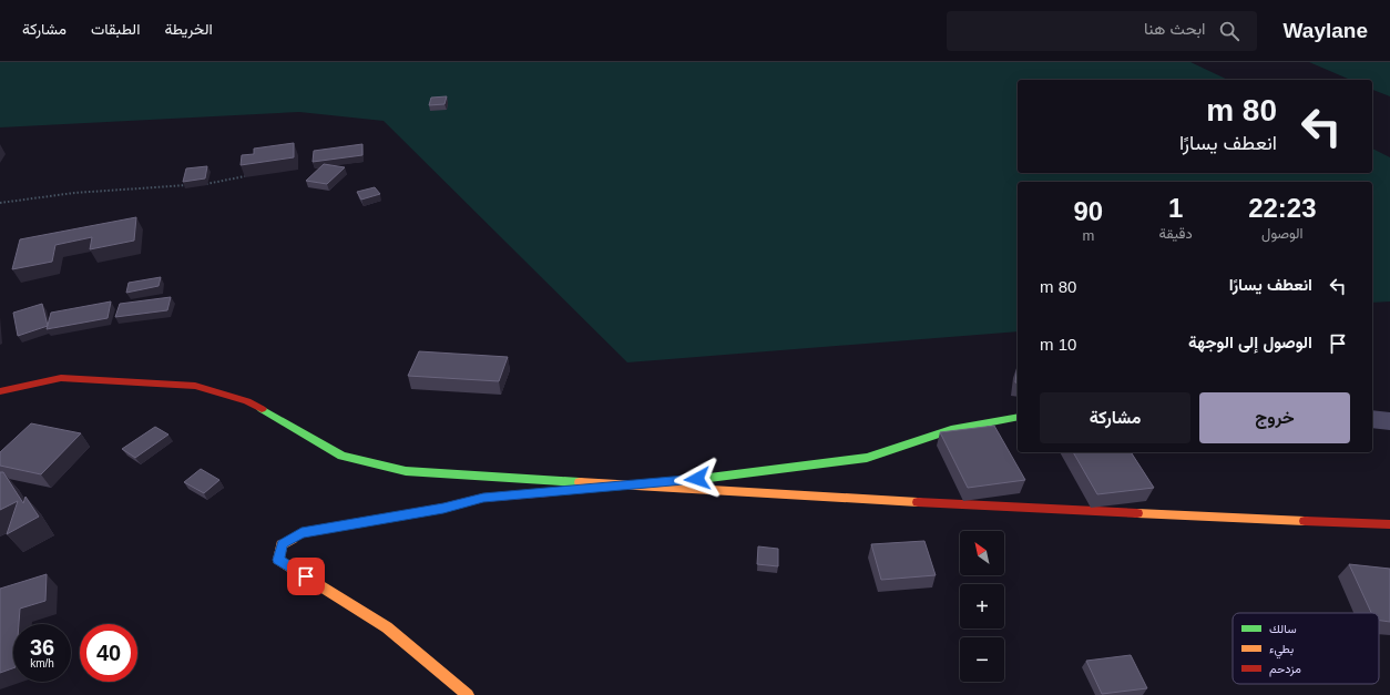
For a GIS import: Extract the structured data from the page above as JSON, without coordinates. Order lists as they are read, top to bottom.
{
  "legend": ["سالك", "بطيء", "مزدحم"],
  "north": "top left",
  "page": {
    "header": "Waylane",
    "search": "ابحث هنا",
    "nav": ["الخريطة", "الطبقات", "مشاركة"],
    "turn": ["80 m", "انعطف يسارًا"],
    "eta": [
      "22:23",
      "الوصول",
      "1",
      "دقيقة",
      "90",
      "m"
    ],
    "list": [
      {
        "name": "انعطف يسارًا",
        "value": "80 m"
      },
      {
        "name": "الوصول إلى الوجهة",
        "value": "10 m"
      }
    ],
    "buttons": ["خروج", "مشاركة"],
    "map_buttons": ["+", "−"],
    "speed": "36 km/h",
    "limit": "40"
  }
}
